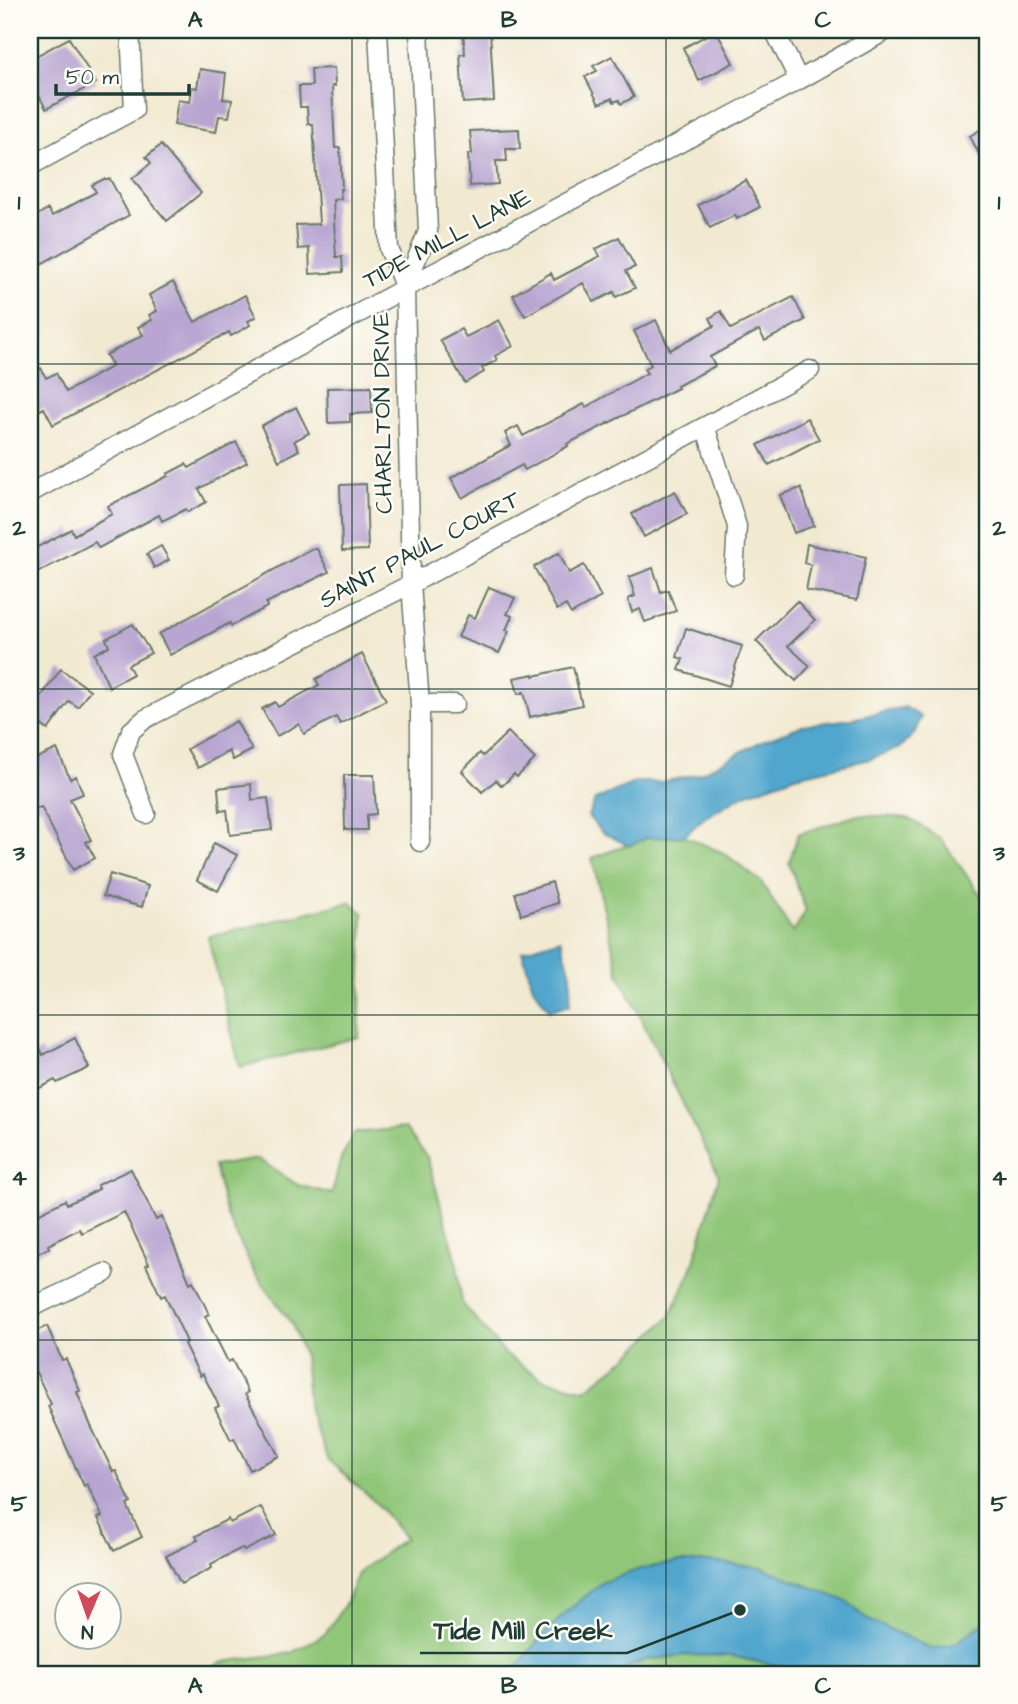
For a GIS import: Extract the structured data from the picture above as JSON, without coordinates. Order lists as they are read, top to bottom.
{
  "streets": {
    "street": ["TIDE MILL LANE", "CHARLTON DRIVE", "SAINT PAUL COURT"]
  },
  "crossings": [
    ["TIDE MILL LANE", "CHARLTON DRIVE"],
    ["CHARLTON DRIVE", "SAINT PAUL COURT"]
  ],
  "places": ["Tide Mill Creek"],
  "scale_bar": "50 m",
  "north": "bottom",
  "grid": {
    "columns": ["A", "B", "C"],
    "rows": [
      "1",
      "2",
      "3",
      "4",
      "5"
    ]
  }
}
